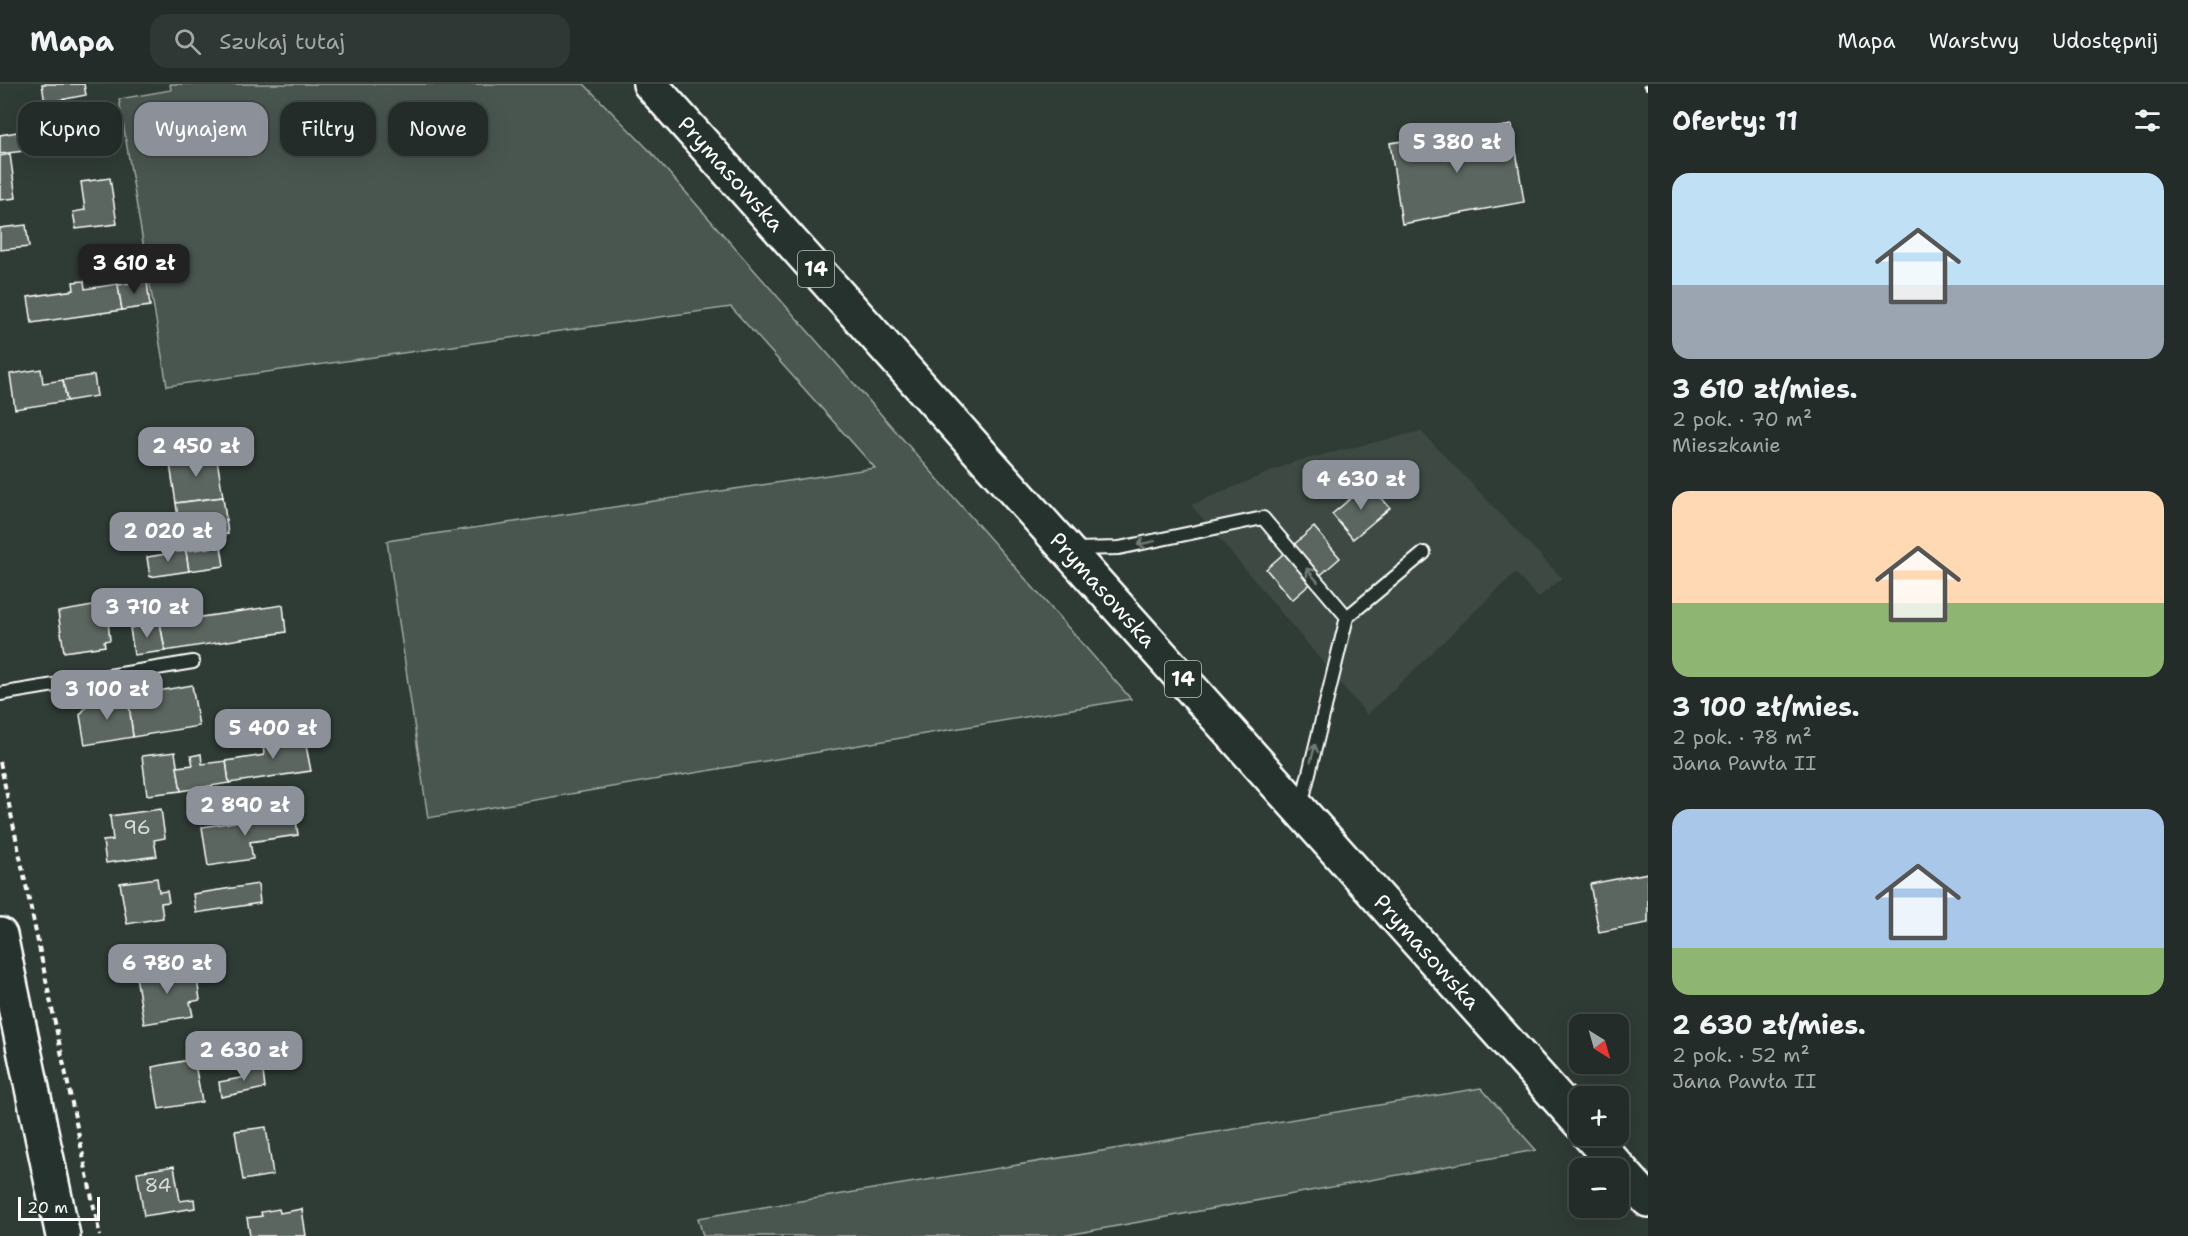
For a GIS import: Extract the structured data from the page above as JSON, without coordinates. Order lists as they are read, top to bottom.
{
  "streets": {
    "main road": ["Prymasowska", "14"]
  },
  "house_numbers": ["96", "84"],
  "scale_bar": "20 m",
  "north": "bottom right",
  "page": {
    "header": "Mapa",
    "search": "Szukaj tutaj",
    "nav": ["Mapa", "Warstwy", "Udostępnij"],
    "heading": "Oferty: 11",
    "chip": [
      "Kupno",
      "Wynajem",
      "Filtry",
      "Nowe"
    ],
    "price": [
      "5 380 zł",
      "3 610 zł",
      "2 450 zł",
      "4 630 zł",
      "2 020 zł",
      "3 710 zł",
      "3 100 zł",
      "5 400 zł",
      "2 890 zł",
      "6 780 zł",
      "2 630 zł"
    ],
    "list": [
      {
        "name": "3 610 zł/mies.",
        "note": "2 pok. · 70 m² · Mieszkanie"
      },
      {
        "name": "3 100 zł/mies.",
        "note": "2 pok. · 78 m² · Jana Pawła II"
      },
      {
        "name": "2 630 zł/mies.",
        "note": "2 pok. · 52 m² · Jana Pawła II"
      }
    ],
    "map_buttons": ["+", "−"],
    "scale": "20 m"
  }
}
